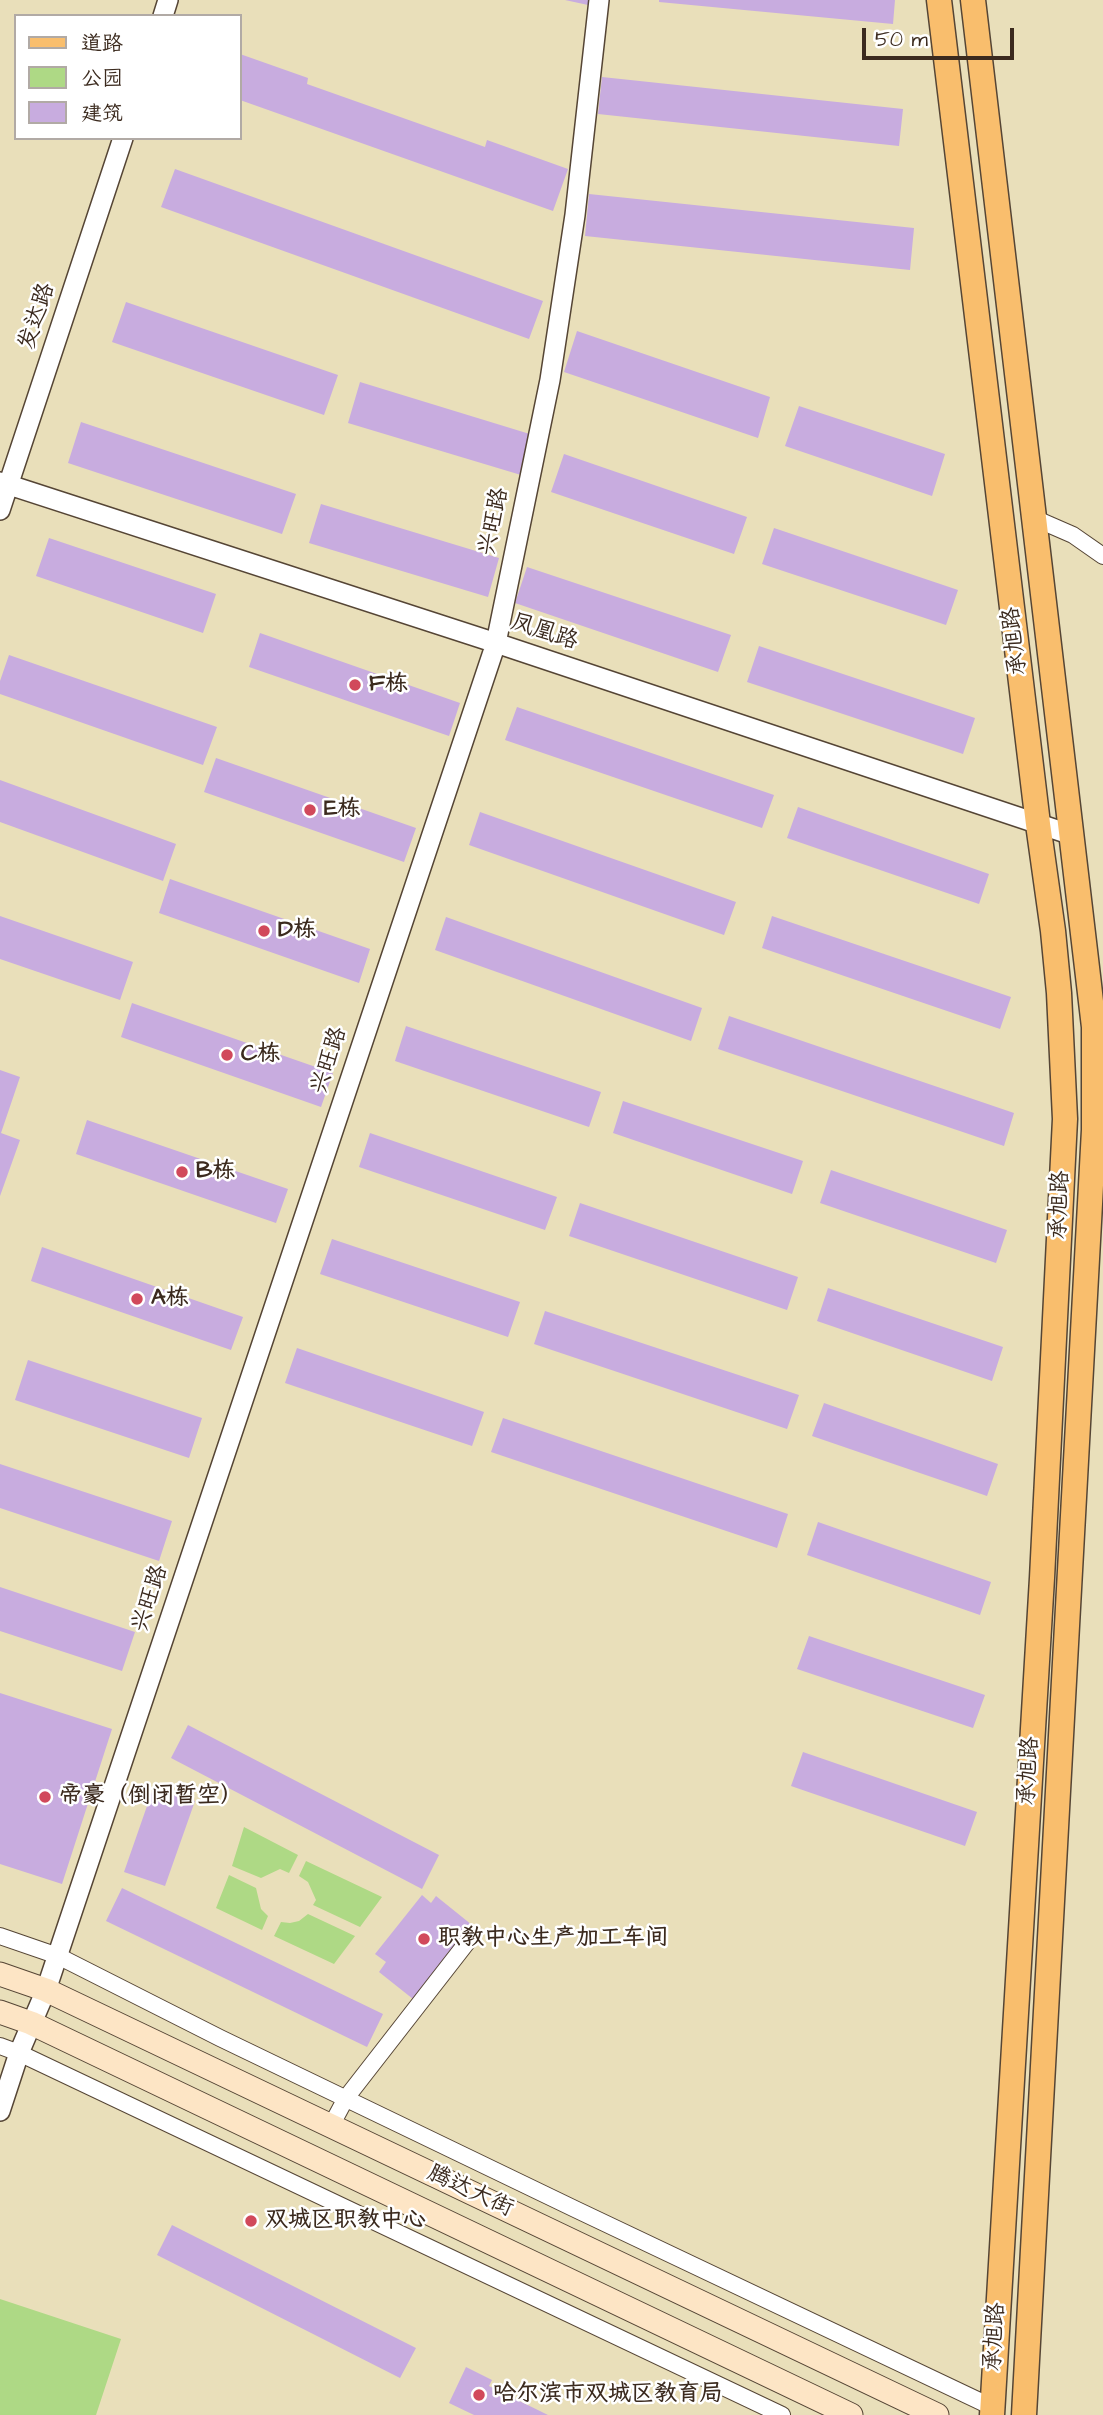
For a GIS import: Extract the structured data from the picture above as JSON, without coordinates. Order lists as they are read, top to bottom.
{
  "streets": {
    "main road": ["承旭路", "腾达大街"],
    "street": ["发达路", "兴旺路", "凤凰路"]
  },
  "crossings": [
    ["发达路", "凤凰路"],
    ["兴旺路", "凤凰路"],
    ["兴旺路", "腾达大街"],
    ["凤凰路", "承旭路"]
  ],
  "places": [
    "F栋",
    "E栋",
    "D栋",
    "C栋",
    "B栋",
    "A栋",
    "帝豪（倒闭暂空）",
    "职教中心生产加工车间",
    "双城区职教中心",
    "哈尔滨市双城区教育局"
  ],
  "legend": ["道路", "公园", "建筑"],
  "scale_bar": "50 m"
}
